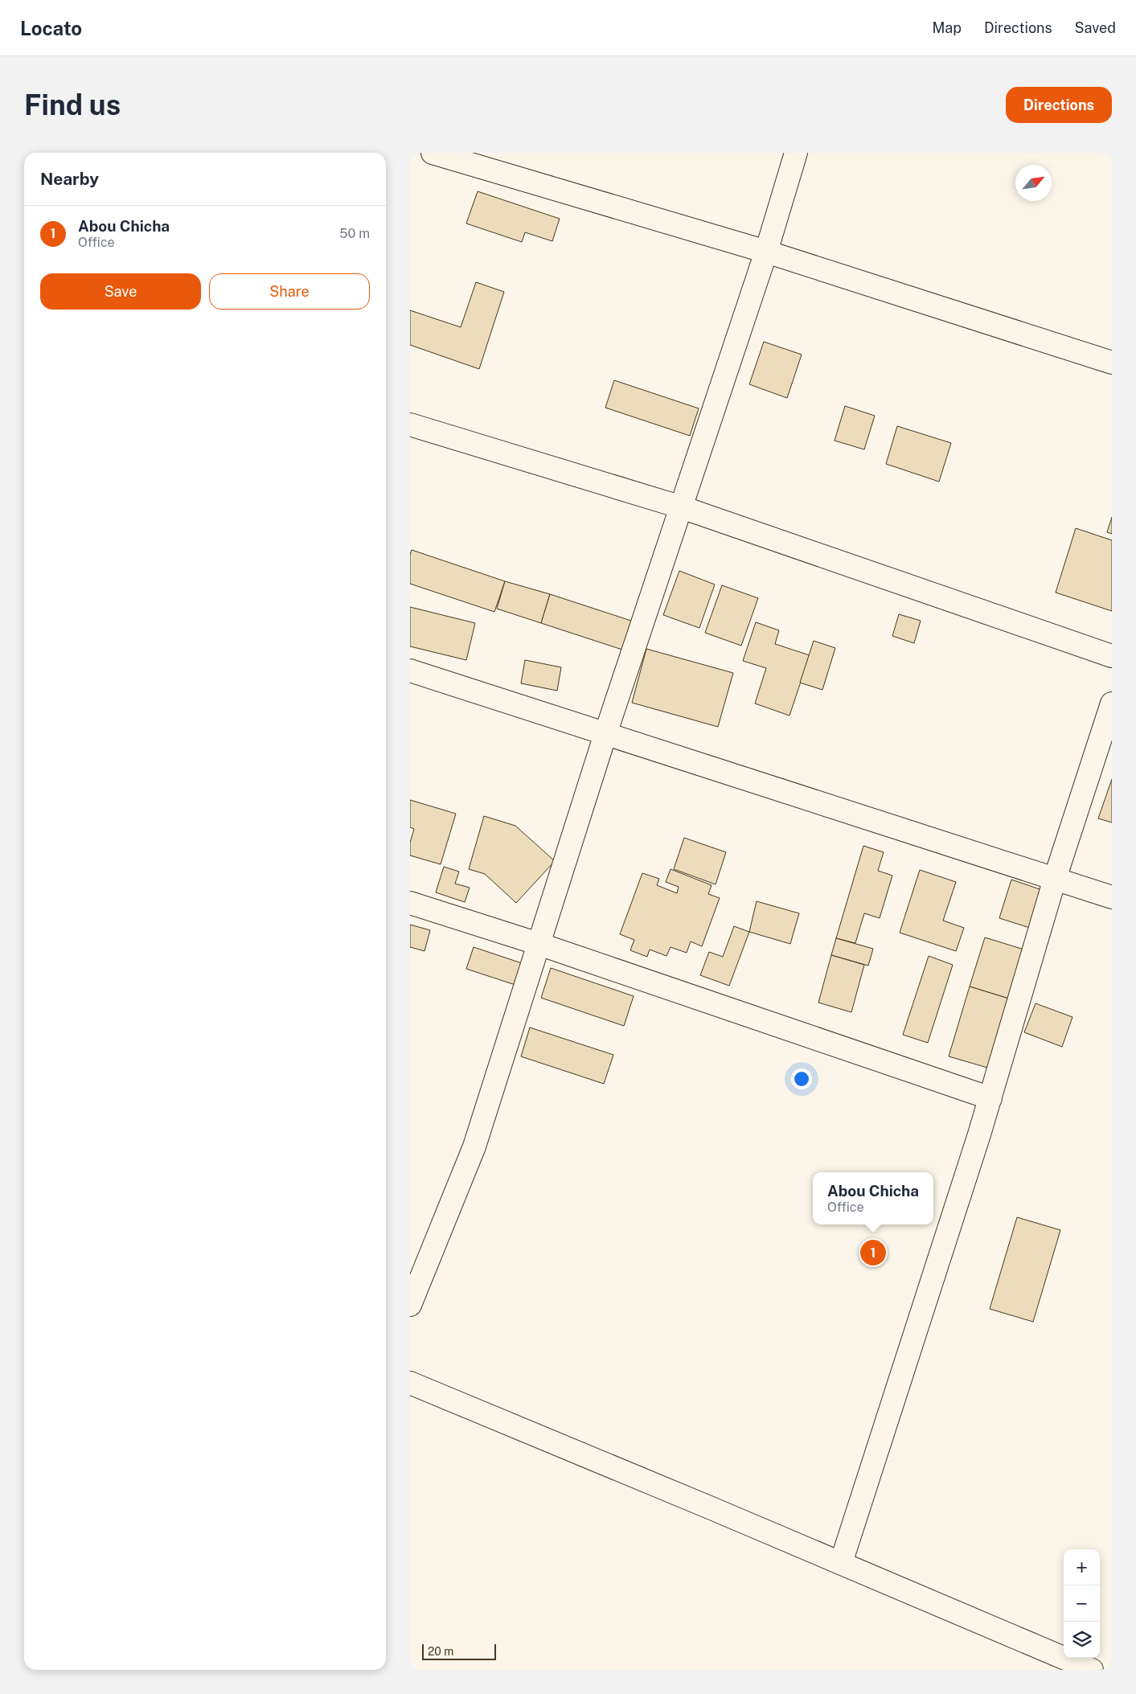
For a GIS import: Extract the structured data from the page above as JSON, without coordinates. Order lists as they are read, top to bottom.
{
  "scale_bar": "20 m",
  "north": "top right",
  "page": {
    "header": "Locato",
    "nav": ["Map", "Directions", "Saved"],
    "buttons": [
      "Directions",
      ["Save", "Share"]
    ],
    "title": "Find us",
    "heading": "Nearby",
    "list": [
      {
        "mark": "1",
        "name": "Abou Chicha",
        "note": "Office",
        "value": "50 m"
      }
    ],
    "popup": ["Abou Chicha", "Office"],
    "pins": "1",
    "map_buttons": ["+", "−"],
    "scale": "20 m"
  }
}
